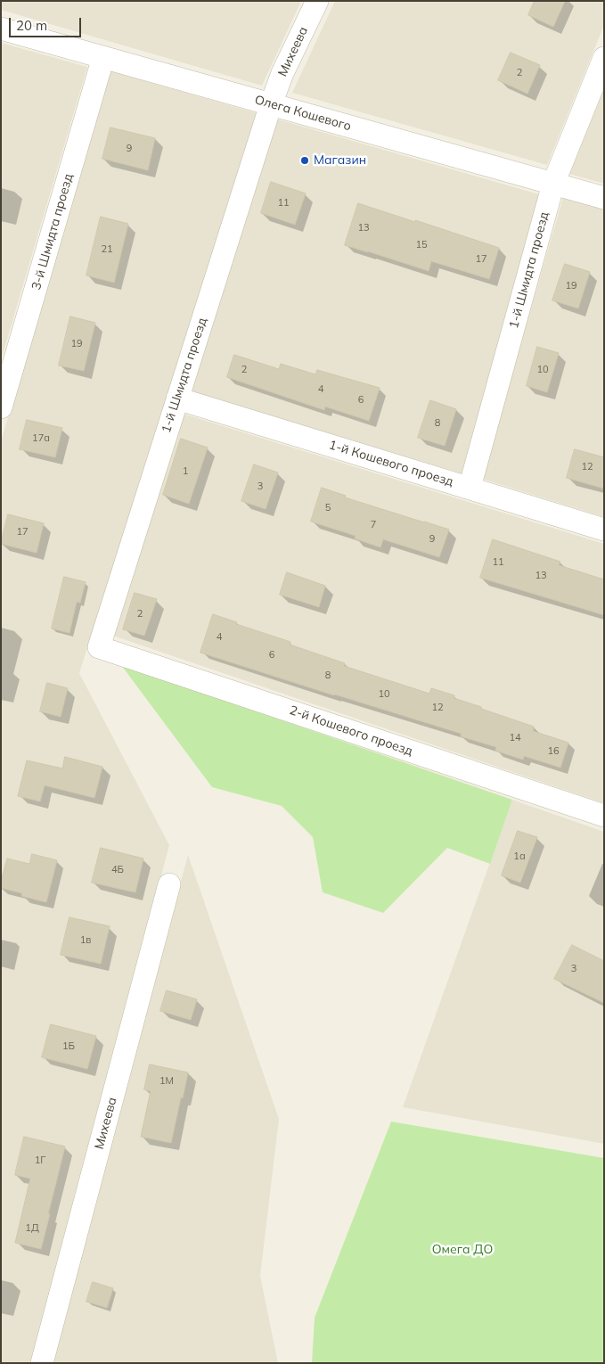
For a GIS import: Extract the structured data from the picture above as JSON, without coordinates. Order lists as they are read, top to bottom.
{
  "streets": {
    "street": [
      "Михеева",
      "Олега Кошевого",
      "3-й Шмидта проезд",
      "1-й Шмидта проезд",
      "1-й Кошевого проезд",
      "2-й Кошевого проезд"
    ]
  },
  "crossings": [
    ["Михеева", "Олега Кошевого"],
    ["Михеева", "1-й Шмидта проезд"],
    ["Олега Кошевого", "3-й Шмидта проезд"],
    ["Олега Кошевого", "1-й Шмидта проезд"],
    ["1-й Шмидта проезд", "1-й Кошевого проезд"],
    ["1-й Шмидта проезд", "2-й Кошевого проезд"]
  ],
  "parks": ["Омега ДО"],
  "places": ["Магазин"],
  "house_numbers": [
    "2",
    "9",
    "11",
    "13",
    "15",
    "21",
    "17",
    "19",
    "19",
    "2",
    "10",
    "4",
    "6",
    "8",
    "17а",
    "12",
    "1",
    "3",
    "5",
    "7",
    "17",
    "9",
    "11",
    "13",
    "2",
    "4",
    "6",
    "8",
    "10",
    "12",
    "14",
    "16",
    "1а",
    "4Б",
    "1в",
    "3",
    "1Б",
    "1М",
    "1Г",
    "1Д"
  ],
  "scale_bar": "20 m"
}
